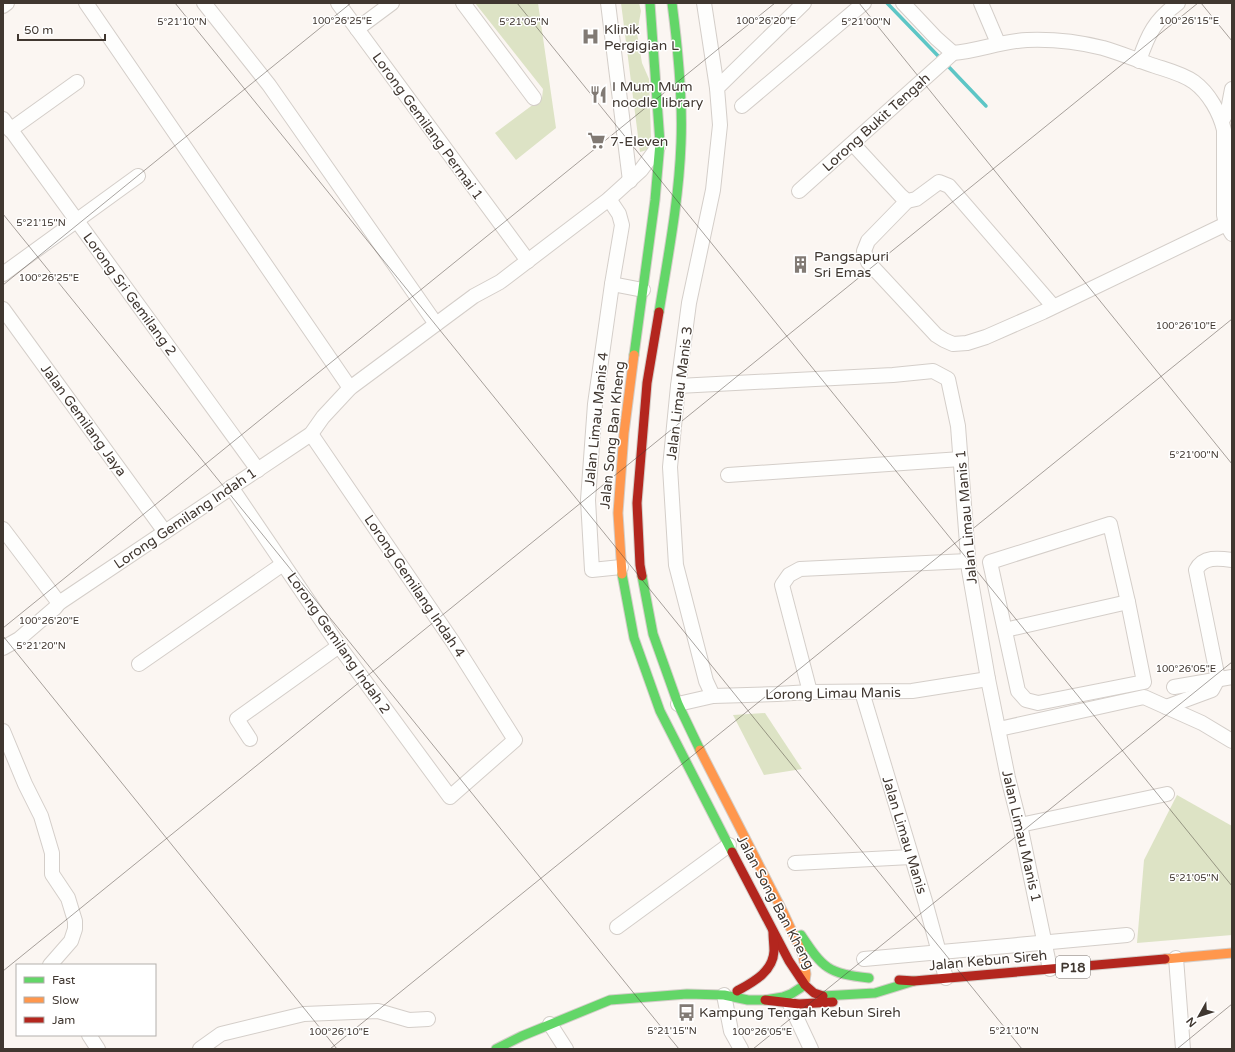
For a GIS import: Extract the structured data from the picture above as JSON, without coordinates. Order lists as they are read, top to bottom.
{
  "streets": {
    "main road": ["Jalan Song Ban Kheng", "Jalan Kebun Sireh", "P18"],
    "street": [
      "Lorong Bukit Tengah",
      "Lorong Gemilang Permai 1",
      "Lorong Sri Gemilang 2",
      "Jalan Limau Manis 3",
      "Jalan Limau Manis 4",
      "Jalan Gemilang Jaya",
      "Jalan Limau Manis 1",
      "Lorong Gemilang Indah 1",
      "Lorong Gemilang Indah 4",
      "Lorong Gemilang Indah 2",
      "Lorong Limau Manis",
      "Jalan Limau Manis"
    ]
  },
  "crossings": [
    ["Lorong Sri Gemilang 2", "Lorong Gemilang Indah 1"],
    ["Jalan Limau Manis 3", "Jalan Limau Manis 1"],
    ["Jalan Limau Manis 3", "Lorong Limau Manis"],
    ["Jalan Limau Manis 4", "Jalan Song Ban Kheng"],
    ["Jalan Gemilang Jaya", "Lorong Gemilang Indah 1"],
    ["Jalan Song Ban Kheng", "Lorong Limau Manis"],
    ["Jalan Song Ban Kheng", "Jalan Kebun Sireh"],
    ["Jalan Limau Manis 1", "Lorong Limau Manis"],
    ["Jalan Limau Manis 1", "Jalan Kebun Sireh"],
    ["Lorong Gemilang Indah 1", "Lorong Gemilang Indah 4"],
    ["Lorong Gemilang Indah 1", "Lorong Gemilang Indah 2"],
    ["Lorong Gemilang Indah 4", "Lorong Gemilang Indah 2"],
    ["Lorong Limau Manis", "Jalan Limau Manis"],
    ["Jalan Limau Manis", "Jalan Kebun Sireh"]
  ],
  "places": {
    "hospital": ["Klinik Pergigian L"],
    "restaurant": ["I Mum Mum noodle library"],
    "supermarket": ["7-Eleven"],
    "building": ["Pangsapuri Sri Emas"],
    "bus stop": ["Kampung Tengah Kebun Sireh"]
  },
  "legend": ["Fast", "Slow", "Jam"],
  "scale_bar": "50 m",
  "north": "bottom left",
  "coordinates": [
    "100°26'25\"E",
    "100°26'20\"E",
    "100°26'15\"E",
    "5°21'00\"N",
    "5°21'10\"N",
    "5°21'05\"N",
    "5°21'15\"N",
    "100°26'10\"E",
    "5°21'20\"N",
    "100°26'05\"E"
  ]
}
